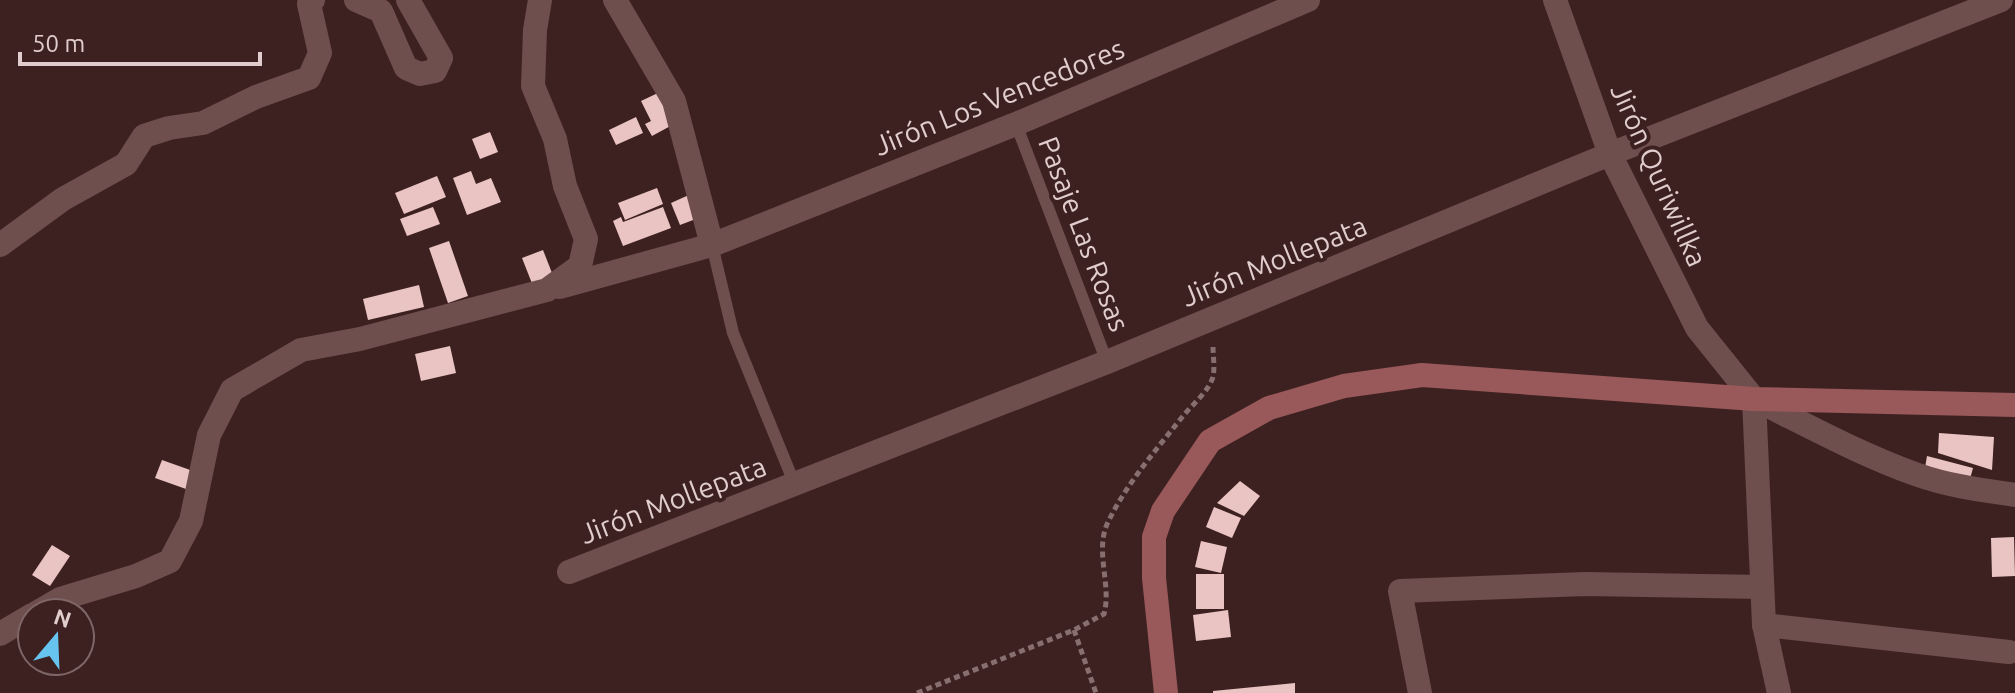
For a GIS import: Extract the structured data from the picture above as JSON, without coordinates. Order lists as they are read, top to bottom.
{
  "streets": {
    "street": ["Jirón Los Vencedores", "Jirón Quriwillka", "Jirón Mollepata"],
    "lane": ["Pasaje Las Rosas"]
  },
  "crossings": [
    ["Jirón Los Vencedores", "Pasaje Las Rosas"],
    ["Jirón Quriwillka", "Jirón Mollepata"],
    ["Pasaje Las Rosas", "Jirón Mollepata"]
  ],
  "scale_bar": "50 m",
  "north": "top"
}
